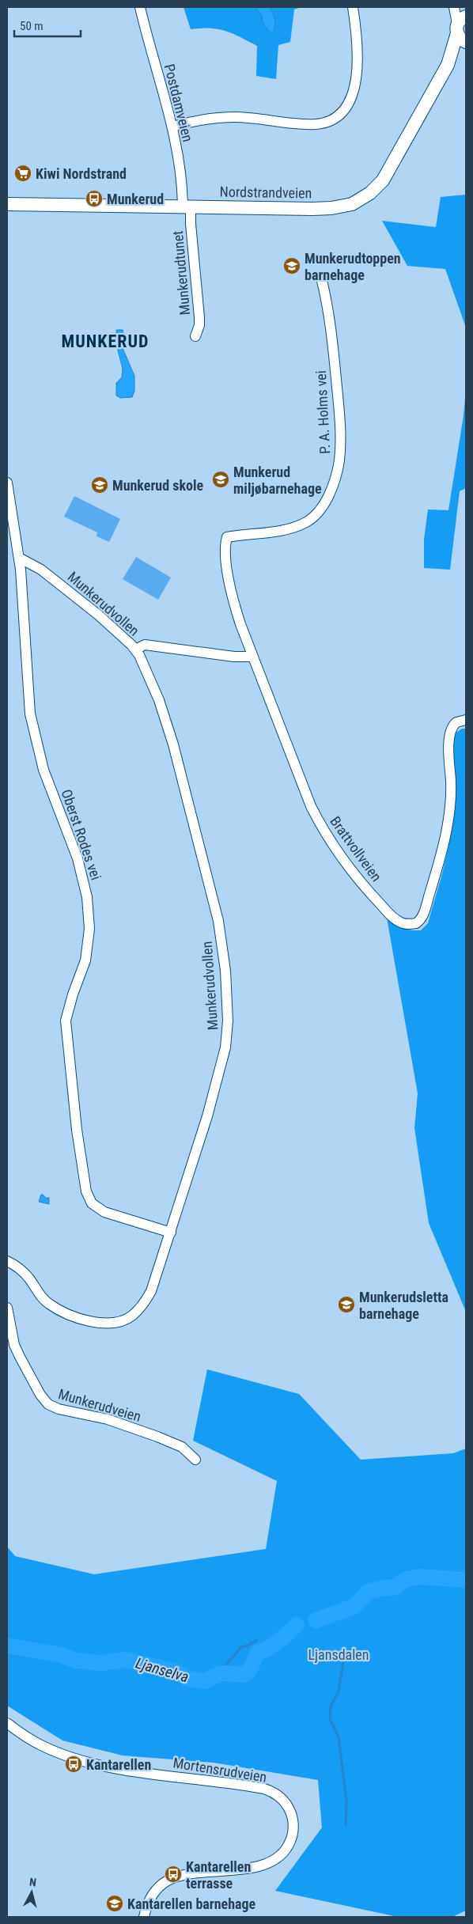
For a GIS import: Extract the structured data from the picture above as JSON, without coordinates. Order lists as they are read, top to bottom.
{
  "streets": {
    "main road": ["Nordstrandveien"],
    "street": [
      "Postdamveien",
      "Munkerudtunet",
      "P. A. Holms vei",
      "Munkerudvollen",
      "Oberst Rodes vei",
      "Brattvollveien",
      "Munkerudveien",
      "Mortensrudveien"
    ]
  },
  "crossings": [
    ["Postdamveien", "Nordstrandveien"],
    ["Postdamveien", "Munkerudtunet"],
    ["Nordstrandveien", "Munkerudtunet"],
    ["P. A. Holms vei", "Brattvollveien"],
    ["Munkerudvollen", "Oberst Rodes vei"]
  ],
  "districts": ["MUNKERUD"],
  "water": ["Ljanselva"],
  "parks": ["Ljansdalen"],
  "places": {
    "supermarket": ["Kiwi Nordstrand"],
    "bus stop": ["Munkerud", "Kantarellen", "Kantarellen terrasse"],
    "school or university": [
      "Munkerudtoppen barnehage",
      "Munkerud miljøbarnehage",
      "Munkerud skole",
      "Munkerudsletta barnehage",
      "Kantarellen barnehage"
    ]
  },
  "scale_bar": "50 m",
  "north": "top"
}
